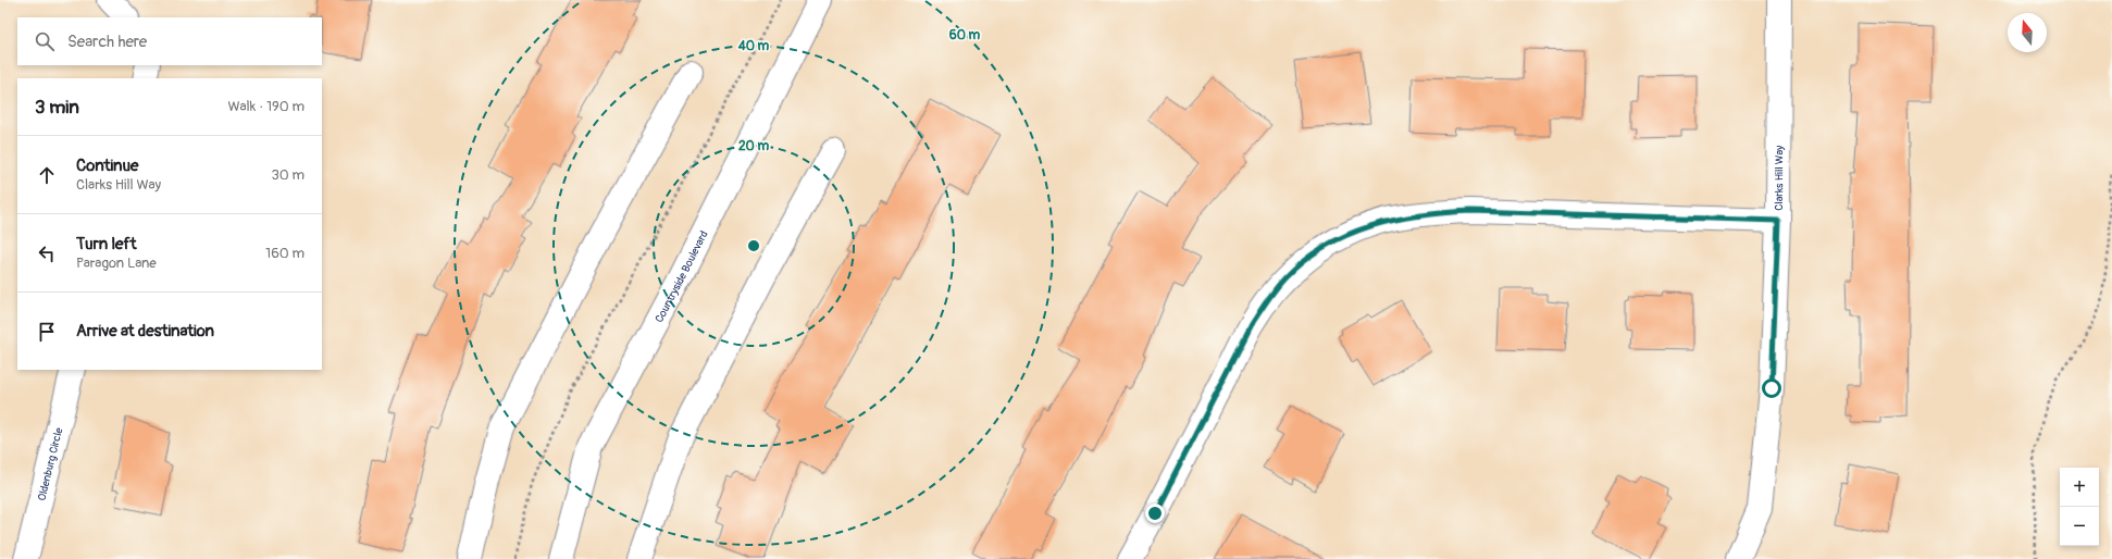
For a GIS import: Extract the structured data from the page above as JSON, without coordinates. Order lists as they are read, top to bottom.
{
  "streets": {
    "street": ["Clarks Hill Way", "Countryside Boulevard", "Oldenburg Circle"]
  },
  "north": "top",
  "page": {
    "search": "Search here",
    "heading": ["3 min", "Walk · 190 m"],
    "list": [
      ["Continue", "Clarks Hill Way", "30 m"],
      ["Turn left", "Paragon Lane", "160 m"],
      "Arrive at destination"
    ],
    "map_buttons": ["+", "−"]
  },
  "rings": ["60 m", "40 m", "20 m"]
}
